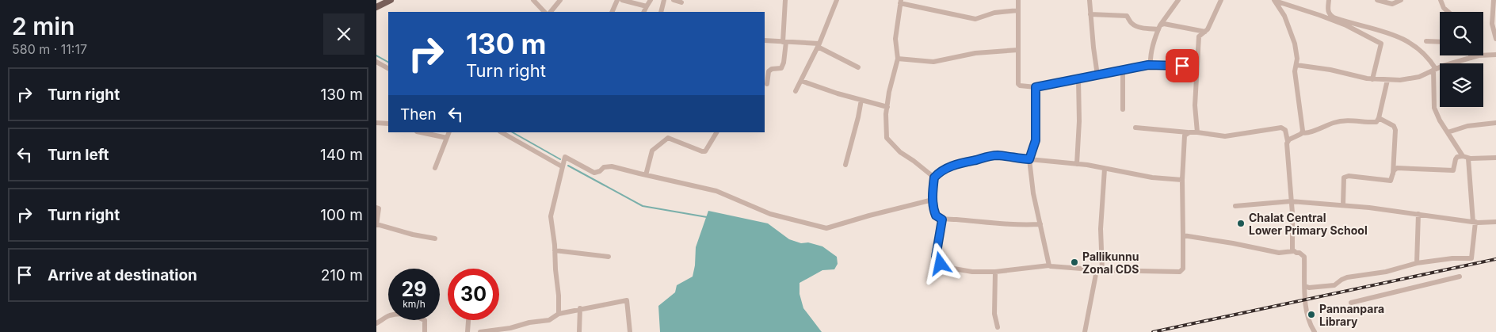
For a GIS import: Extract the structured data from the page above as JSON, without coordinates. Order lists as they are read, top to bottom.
{
  "places": ["Chalat Central Lower Primary School", "Pallikunnu Zonal CDS", "Pannanpara Library"],
  "page": {
    "heading": ["2 min", "580 m · 11:17"],
    "turn": ["130 m", "Turn right"],
    "list": [
      {
        "name": "Turn right",
        "value": "130 m"
      },
      {
        "name": "Turn left",
        "value": "140 m"
      },
      {
        "name": "Turn right",
        "value": "100 m"
      },
      {
        "name": "Arrive at destination",
        "value": "210 m"
      }
    ],
    "then": "Then",
    "speed": "29 km/h",
    "limit": "30"
  }
}
